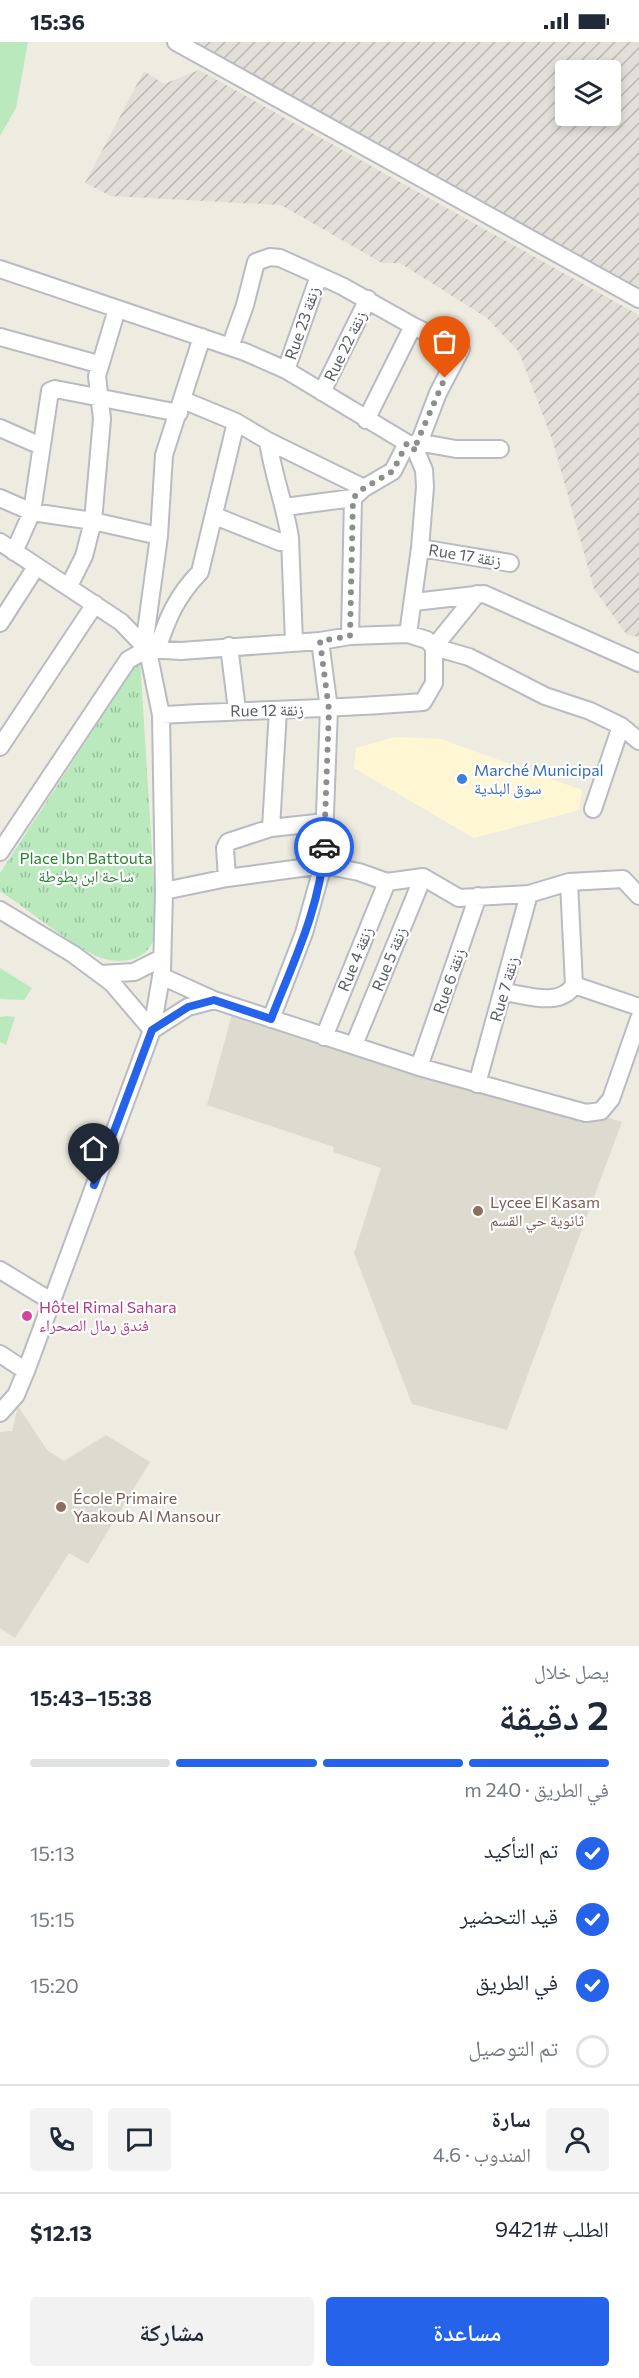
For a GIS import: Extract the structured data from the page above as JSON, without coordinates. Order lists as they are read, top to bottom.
{
  "streets": {
    "street": [
      "Rue 23 زنقة",
      "Rue 22 زنقة",
      "Rue 17 زنقة",
      "Rue 12 زنقة",
      "Rue 4 زنقة",
      "Rue 5 زنقة",
      "Rue 6 زنقة",
      "Rue 7 زنقة"
    ]
  },
  "parks": ["Place Ibn Battouta ساحة ابن بطوطة"],
  "places": [
    "Marché Municipal سوق البلدية",
    "Lycee El Kasam ثانوية حي القسم",
    "Hôtel Rimal Sahara فندق رمال الصحراء",
    "École Primaire Yaakoub Al Mansour"
  ],
  "page": {
    "status": "15:36",
    "heading": ["2 دقيقة", "يصل خلال", "15:38–15:43"],
    "panel": [
      "سارة",
      "المندوب · 4.6",
      "الطلب #9421",
      "$12.13"
    ],
    "bar": "في الطريق · 240 m",
    "list": [
      ["تم التأكيد", "15:13"],
      ["قيد التحضير", "15:15"],
      ["في الطريق", "15:20"],
      "تم التوصيل"
    ],
    "buttons": ["مساعدة", "مشاركة"]
  }
}
